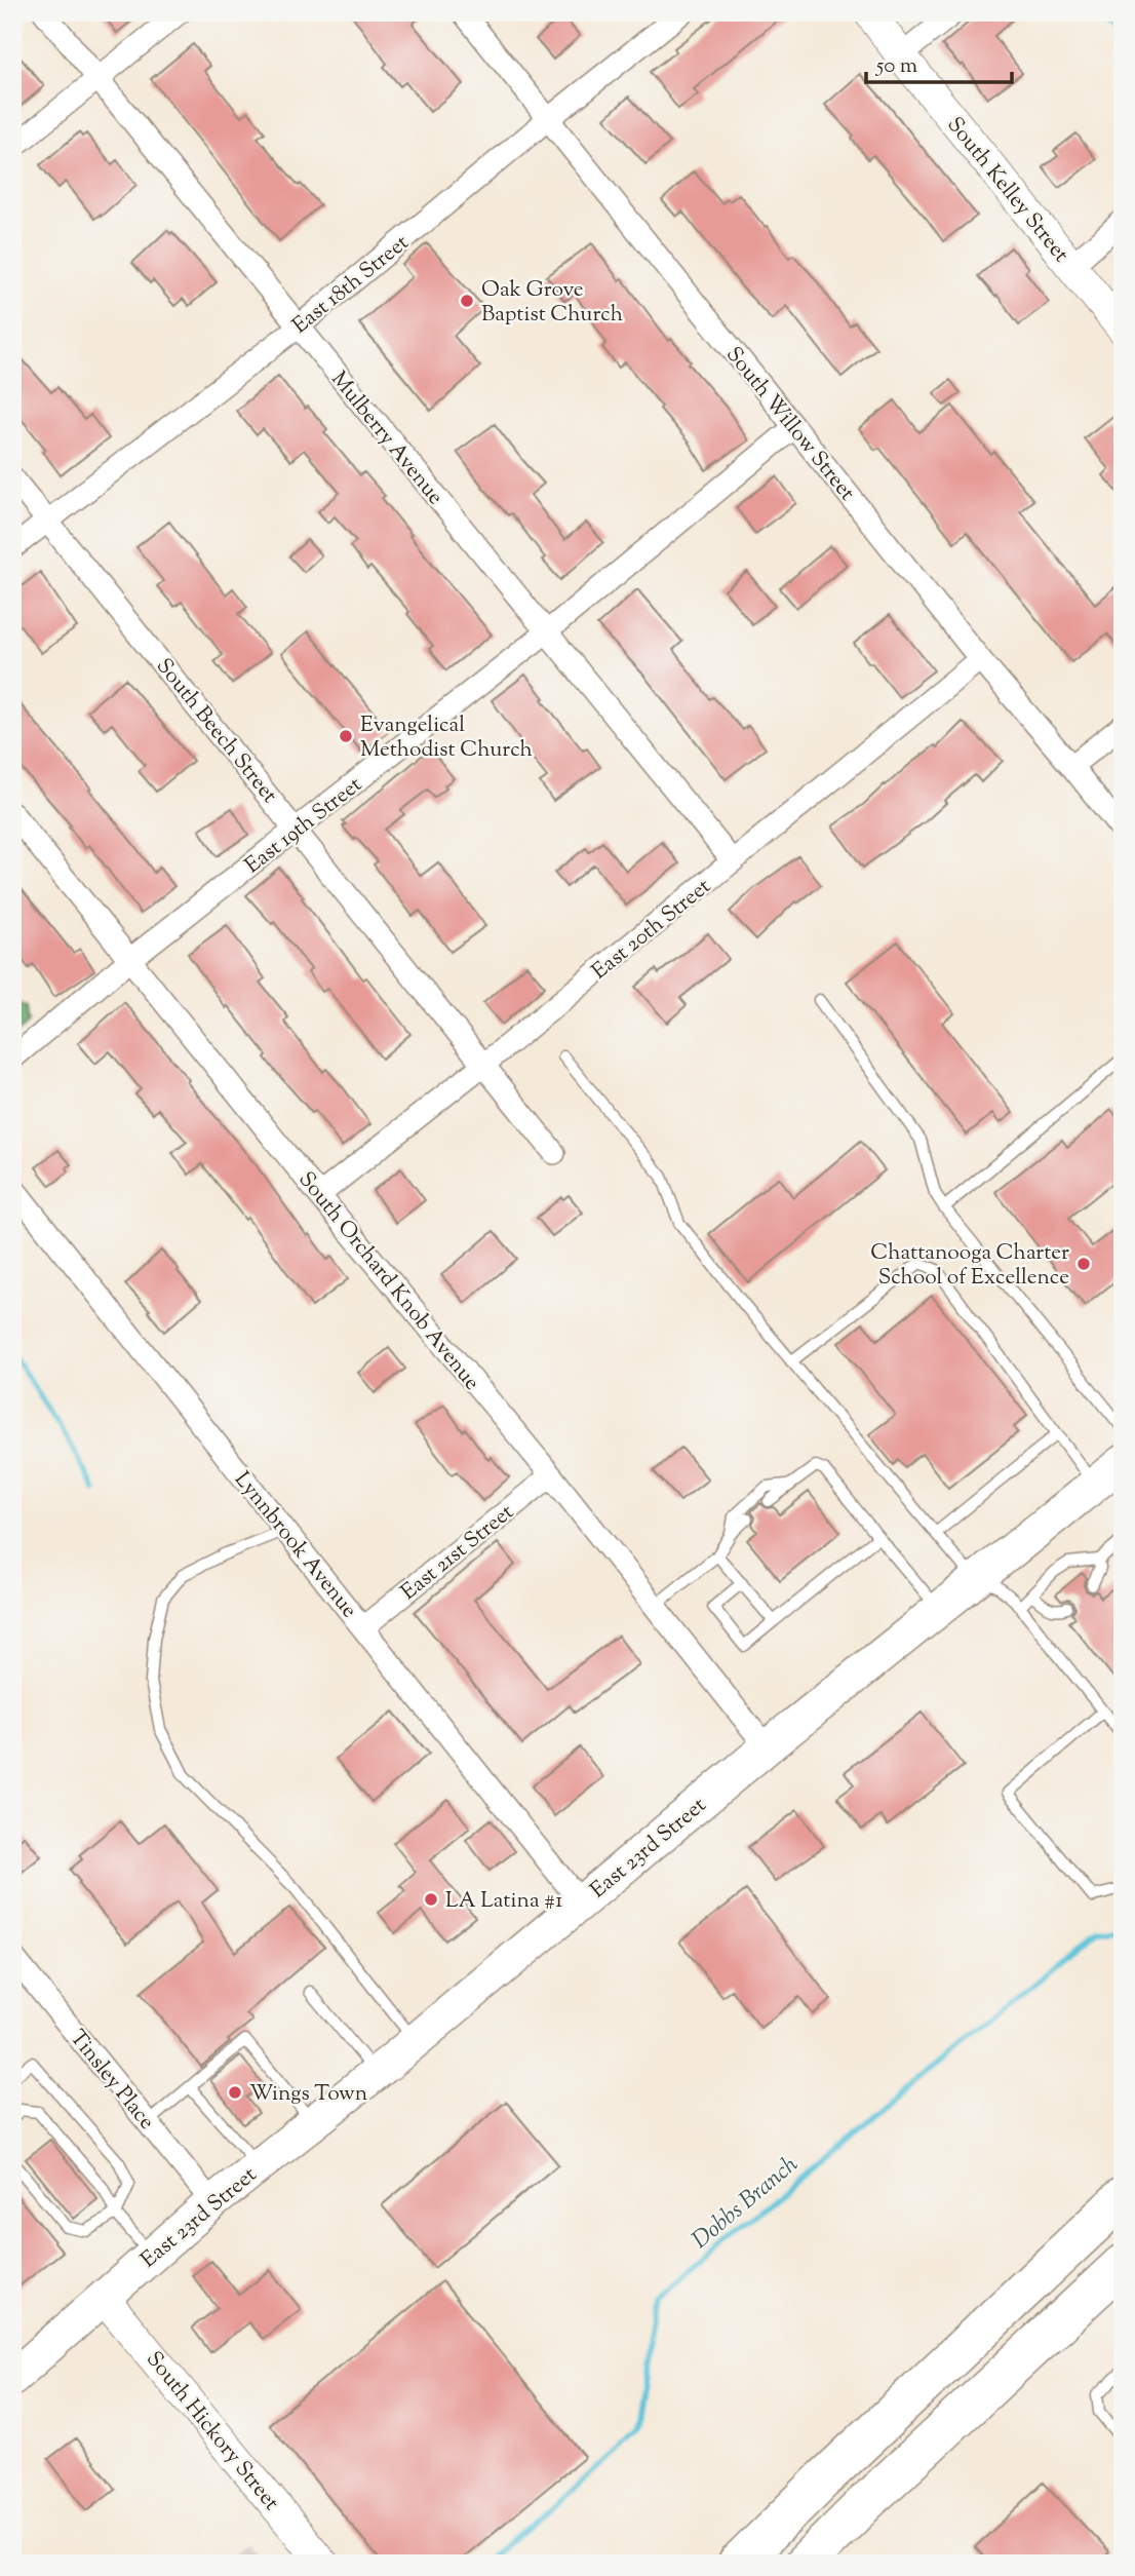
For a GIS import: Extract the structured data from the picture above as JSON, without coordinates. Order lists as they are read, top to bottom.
{
  "streets": {
    "main road": ["South Kelley Street", "East 23rd Street", "South Hickory Street"],
    "street": [
      "East 18th Street",
      "South Willow Street",
      "Mulberry Avenue",
      "South Beech Street",
      "East 19th Street",
      "East 20th Street",
      "South Orchard Knob Avenue",
      "Lynnbrook Avenue",
      "East 21st Street",
      "Tinsley Place"
    ]
  },
  "crossings": [
    ["East 18th Street", "South Willow Street"],
    ["East 18th Street", "Mulberry Avenue"],
    ["East 18th Street", "South Beech Street"],
    ["South Willow Street", "East 19th Street"],
    ["South Willow Street", "East 20th Street"],
    ["Mulberry Avenue", "East 19th Street"],
    ["Mulberry Avenue", "East 20th Street"],
    ["South Beech Street", "East 19th Street"],
    ["South Beech Street", "East 20th Street"],
    ["East 19th Street", "South Orchard Knob Avenue"],
    ["East 20th Street", "South Orchard Knob Avenue"],
    ["South Orchard Knob Avenue", "East 21st Street"],
    ["South Orchard Knob Avenue", "East 23rd Street"],
    ["Lynnbrook Avenue", "East 21st Street"],
    ["Lynnbrook Avenue", "East 23rd Street"],
    ["East 23rd Street", "Tinsley Place"],
    ["East 23rd Street", "South Hickory Street"]
  ],
  "water": ["Dobbs Branch"],
  "places": [
    "Oak Grove Baptist Church",
    "Evangelical Methodist Church",
    "Chattanooga Charter School of Excellence",
    "LA Latina #1",
    "Wings Town"
  ],
  "scale_bar": "50 m"
}
